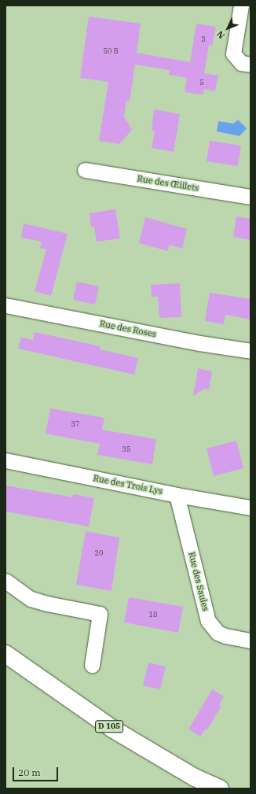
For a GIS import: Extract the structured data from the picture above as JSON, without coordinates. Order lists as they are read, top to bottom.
{
  "streets": {
    "main road": ["D 105"],
    "street": [
      "Rue des Œillets",
      "Rue des Roses",
      "Rue des Trois Lys",
      "Rue des Saules"
    ]
  },
  "crossings": [
    ["Rue des Trois Lys", "Rue des Saules"]
  ],
  "house_numbers": [
    "3",
    "50 B",
    "5",
    "37",
    "35",
    "20",
    "18"
  ],
  "scale_bar": "20 m",
  "north": "bottom left"
}
